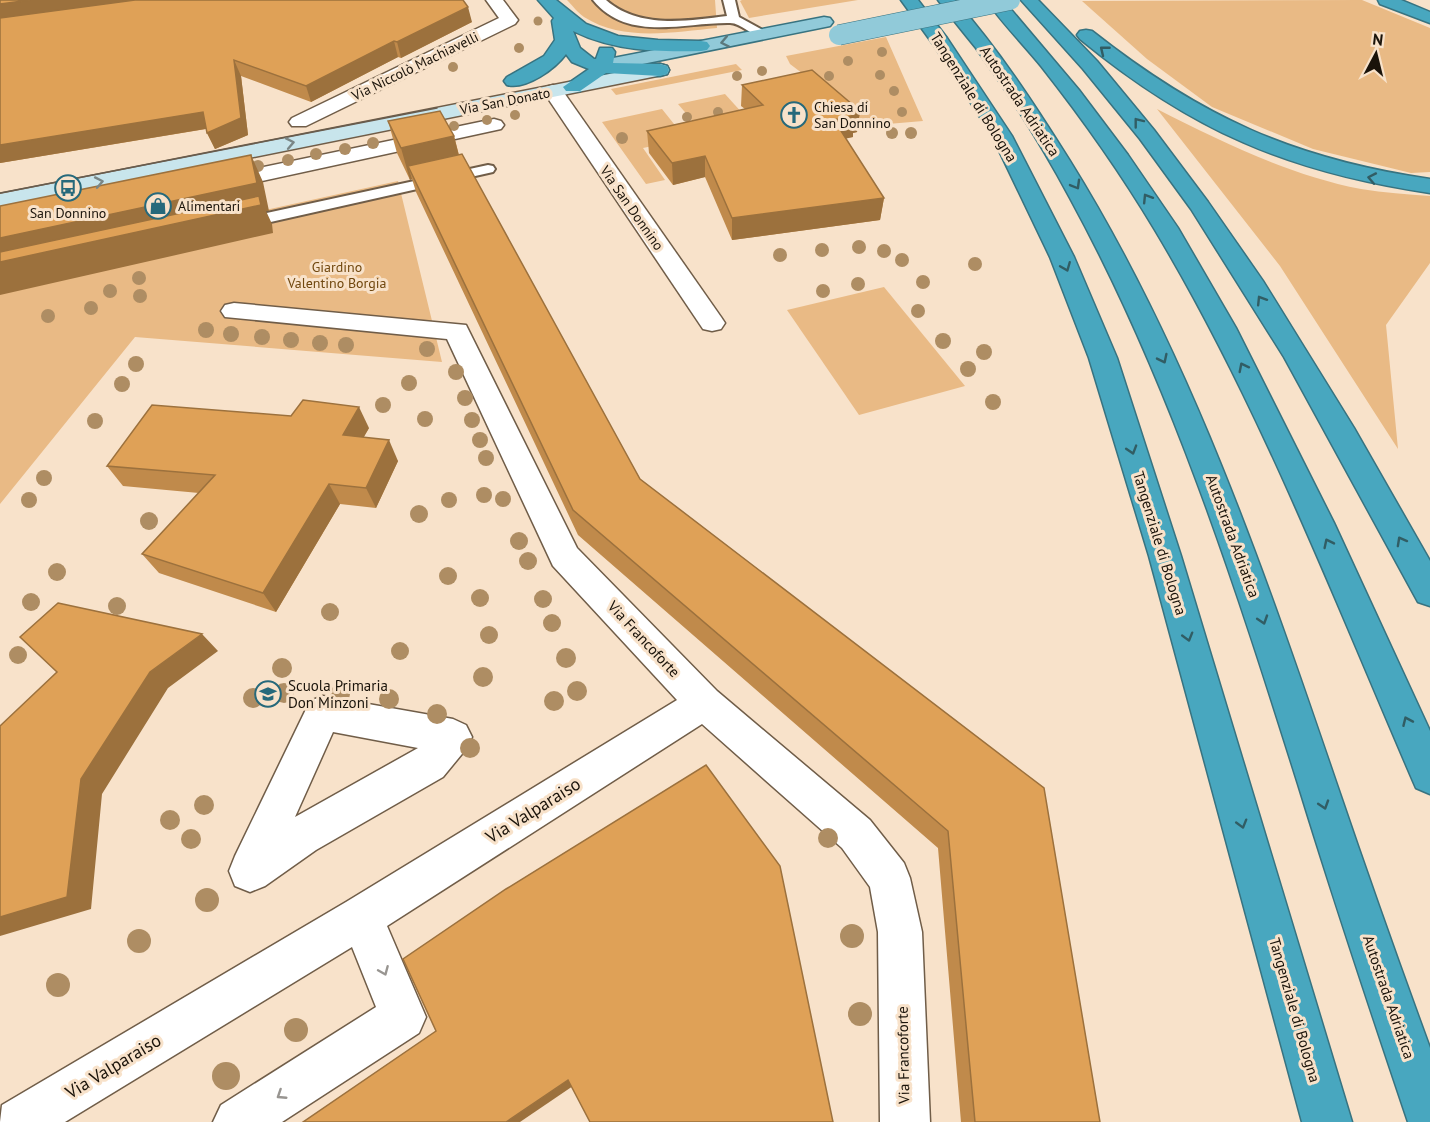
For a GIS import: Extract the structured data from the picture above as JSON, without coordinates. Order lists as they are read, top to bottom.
{
  "streets": {
    "highway": ["Tangenziale di Bologna", "Autostrada Adriatica"],
    "main road": ["Via San Donato"],
    "street": [
      "Via Niccolò Machiavelli",
      "Via San Donnino",
      "Via Francoforte",
      "Via Valparaiso"
    ]
  },
  "crossings": [
    ["Via Niccolò Machiavelli", "Via San Donato"],
    ["Via San Donato", "Via San Donnino"],
    ["Via Francoforte", "Via Valparaiso"]
  ],
  "parks": ["Giardino Valentino Borgia"],
  "places": {
    "church": ["Chiesa di San Donnino"],
    "bus stop": ["San Donnino"],
    "shop": ["Alimentari"],
    "school or university": ["Scuola Primaria Don Minzoni"]
  },
  "north": "top"
}
